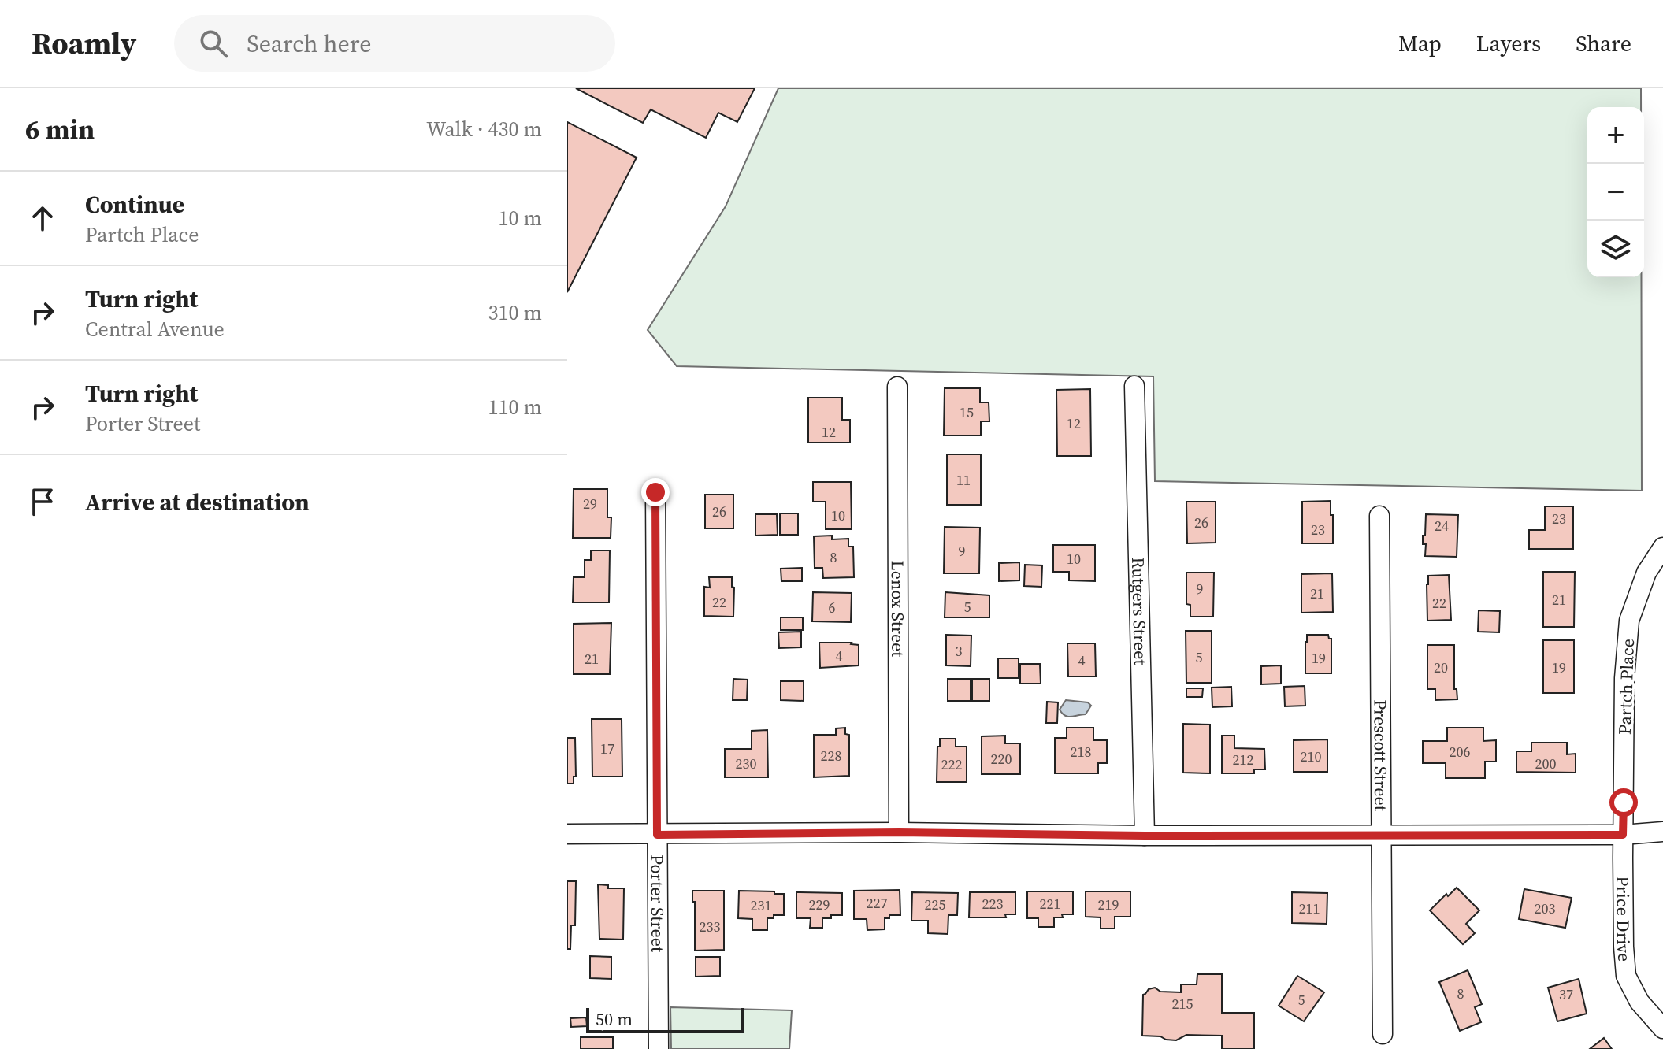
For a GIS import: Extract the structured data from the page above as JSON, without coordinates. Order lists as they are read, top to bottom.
{
  "streets": {
    "street": [
      "Lenox Street",
      "Rutgers Street",
      "Partch Place",
      "Prescott Street",
      "Porter Street",
      "Price Drive"
    ]
  },
  "crossings": [
    ["Partch Place", "Price Drive"]
  ],
  "house_numbers": [
    "15",
    "12",
    "12",
    "11",
    "29",
    "26",
    "10",
    "23",
    "26",
    "24",
    "23",
    "9",
    "8",
    "10",
    "9",
    "21",
    "21",
    "22",
    "22",
    "5",
    "6",
    "3",
    "4",
    "5",
    "19",
    "21",
    "4",
    "20",
    "19",
    "17",
    "218",
    "206",
    "228",
    "210",
    "220",
    "212",
    "230",
    "200",
    "222",
    "227",
    "223",
    "221",
    "229",
    "225",
    "219",
    "231",
    "211",
    "203",
    "233",
    "8",
    "37",
    "5",
    "215"
  ],
  "scale_bar": "50 m",
  "page": {
    "header": "Roamly",
    "search": "Search here",
    "nav": ["Map", "Layers", "Share"],
    "heading": ["6 min", "Walk · 430 m"],
    "map_buttons": ["+", "−"],
    "list": [
      ["Continue", "Partch Place", "10 m"],
      ["Turn right", "Central Avenue", "310 m"],
      ["Turn right", "Porter Street", "110 m"],
      "Arrive at destination"
    ],
    "scale": "50 m"
  }
}
